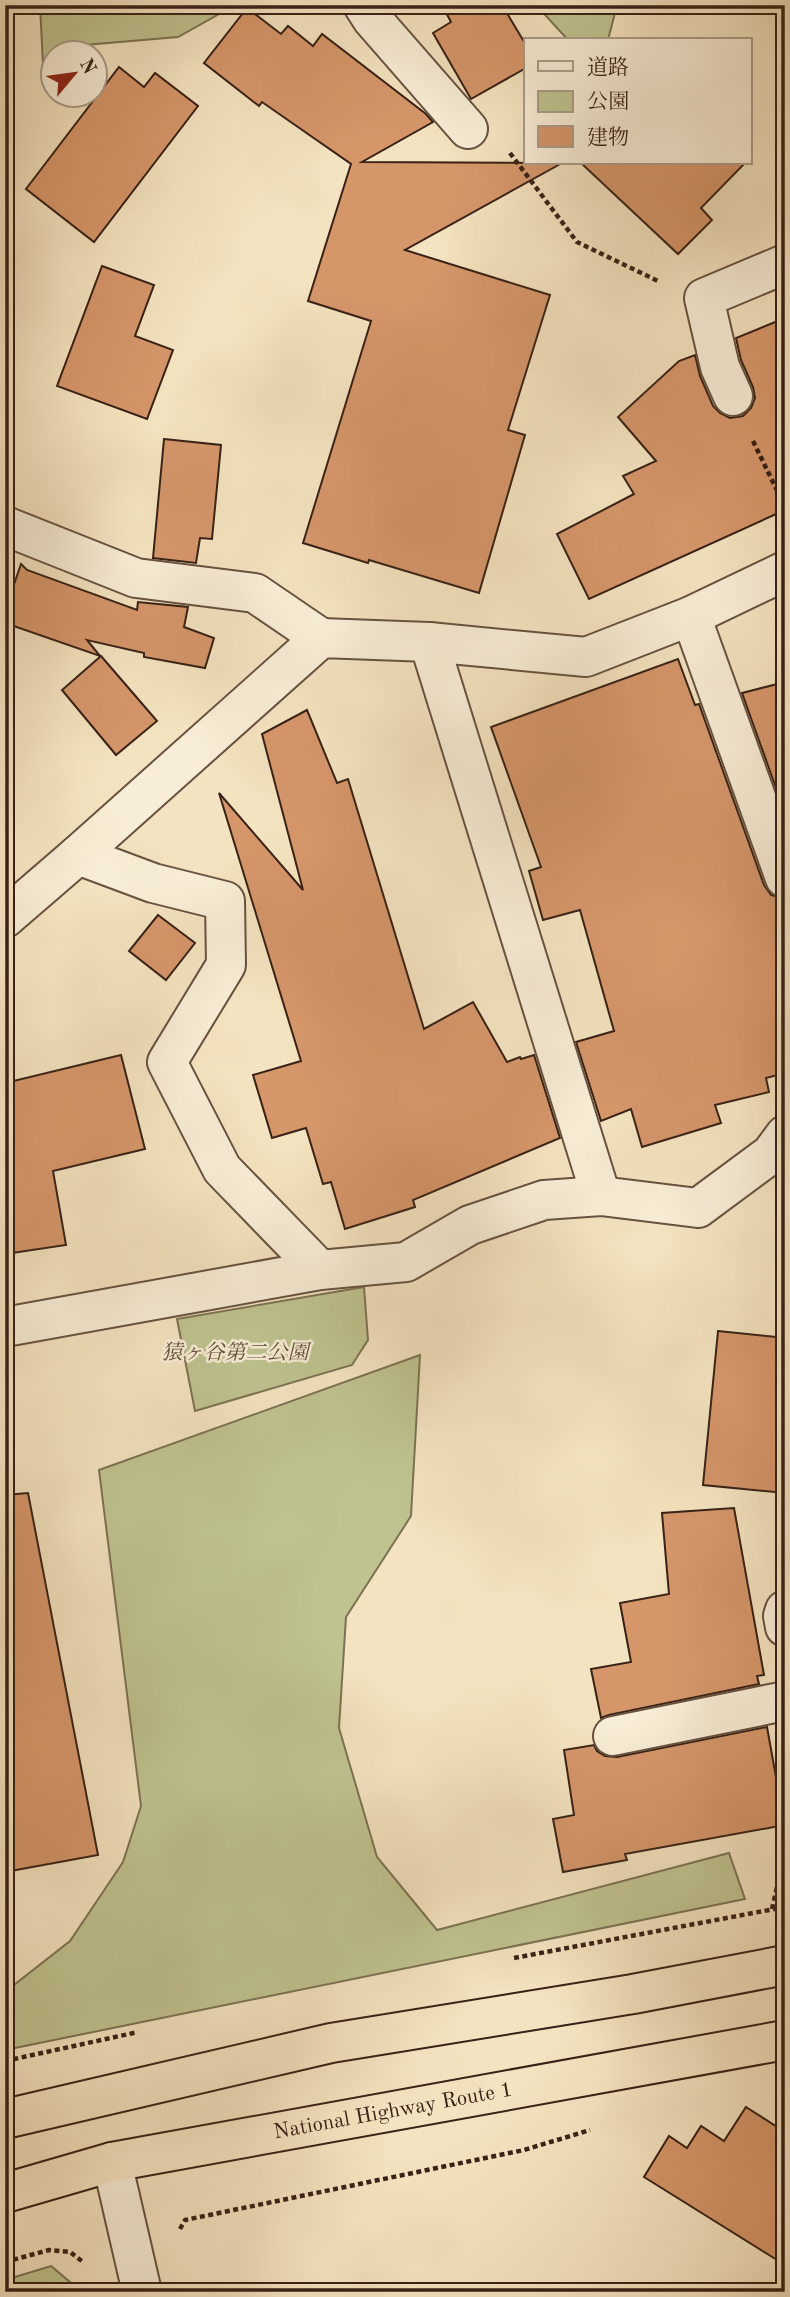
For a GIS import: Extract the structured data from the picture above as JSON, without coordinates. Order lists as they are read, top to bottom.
{
  "streets": {
    "highway": ["National Highway Route 1"]
  },
  "parks": ["猿ヶ谷第二公園"],
  "legend": ["道路", "公園", "建物"],
  "north": "top right"
}
